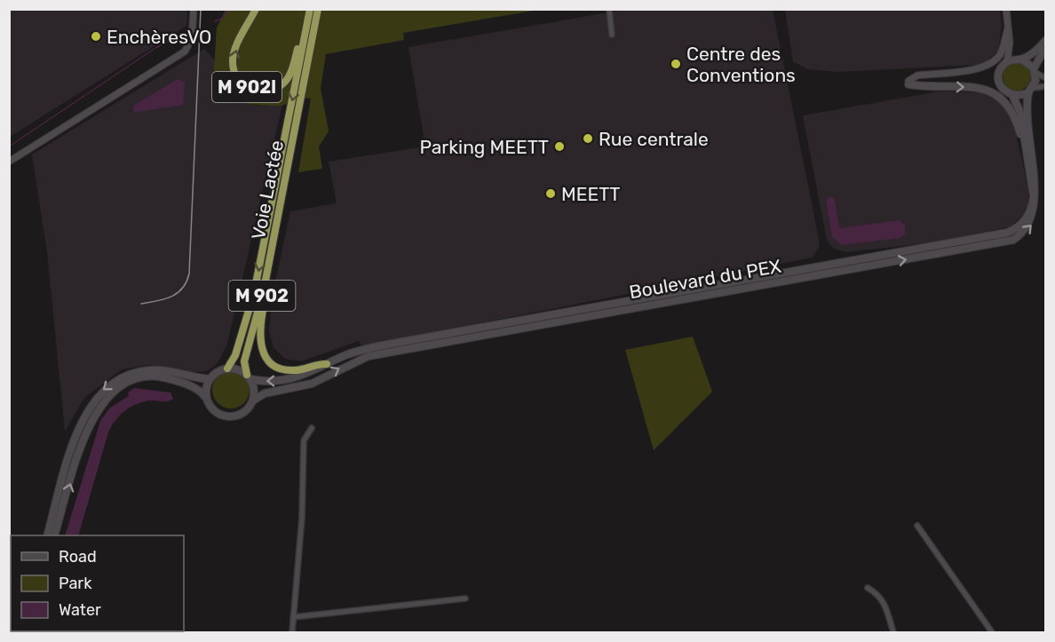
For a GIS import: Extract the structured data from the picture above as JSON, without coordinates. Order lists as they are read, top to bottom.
{
  "streets": {
    "highway": ["M 902l", "Voie Lactée", "M 902"],
    "main road": ["Boulevard du PEX"]
  },
  "crossings": [
    ["M 902l", "Voie Lactée"],
    ["Voie Lactée", "Boulevard du PEX"]
  ],
  "places": [
    "EnchèresVO",
    "Centre des Conventions",
    "Rue centrale",
    "Parking MEETT",
    "MEETT"
  ],
  "legend": ["Road", "Park", "Water"]
}
